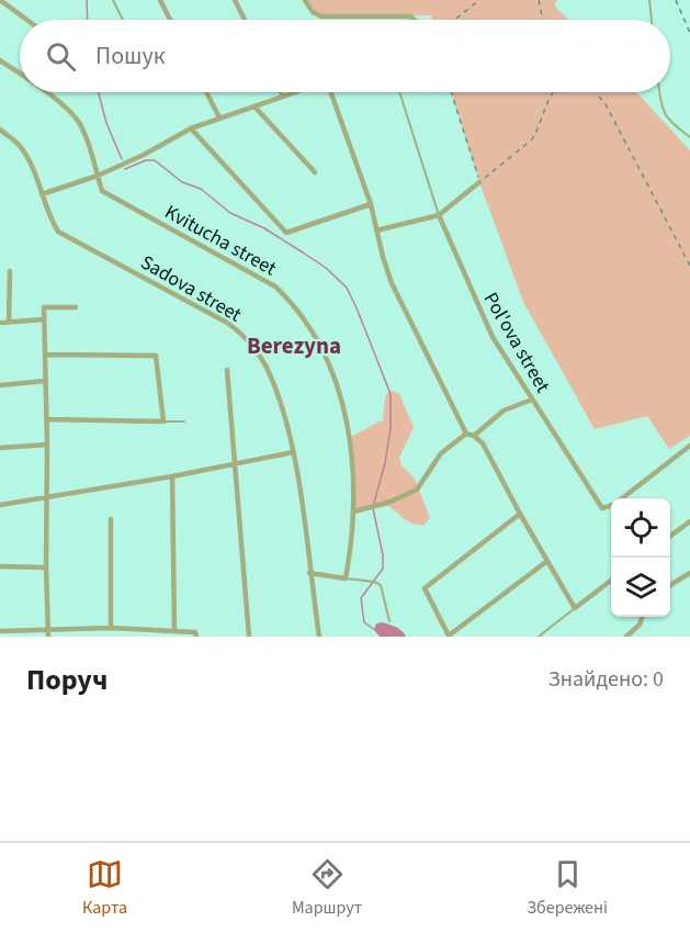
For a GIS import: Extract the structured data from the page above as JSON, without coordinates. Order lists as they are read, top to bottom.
{
  "streets": {
    "street": ["Kvitucha street", "Sadova street", "Pol'ova street"]
  },
  "districts": ["Berezyna"],
  "page": {
    "search": "Пошук",
    "heading": ["Поруч", "Знайдено: 0"],
    "nav": ["Карта", "Маршрут", "Збережені"]
  }
}
